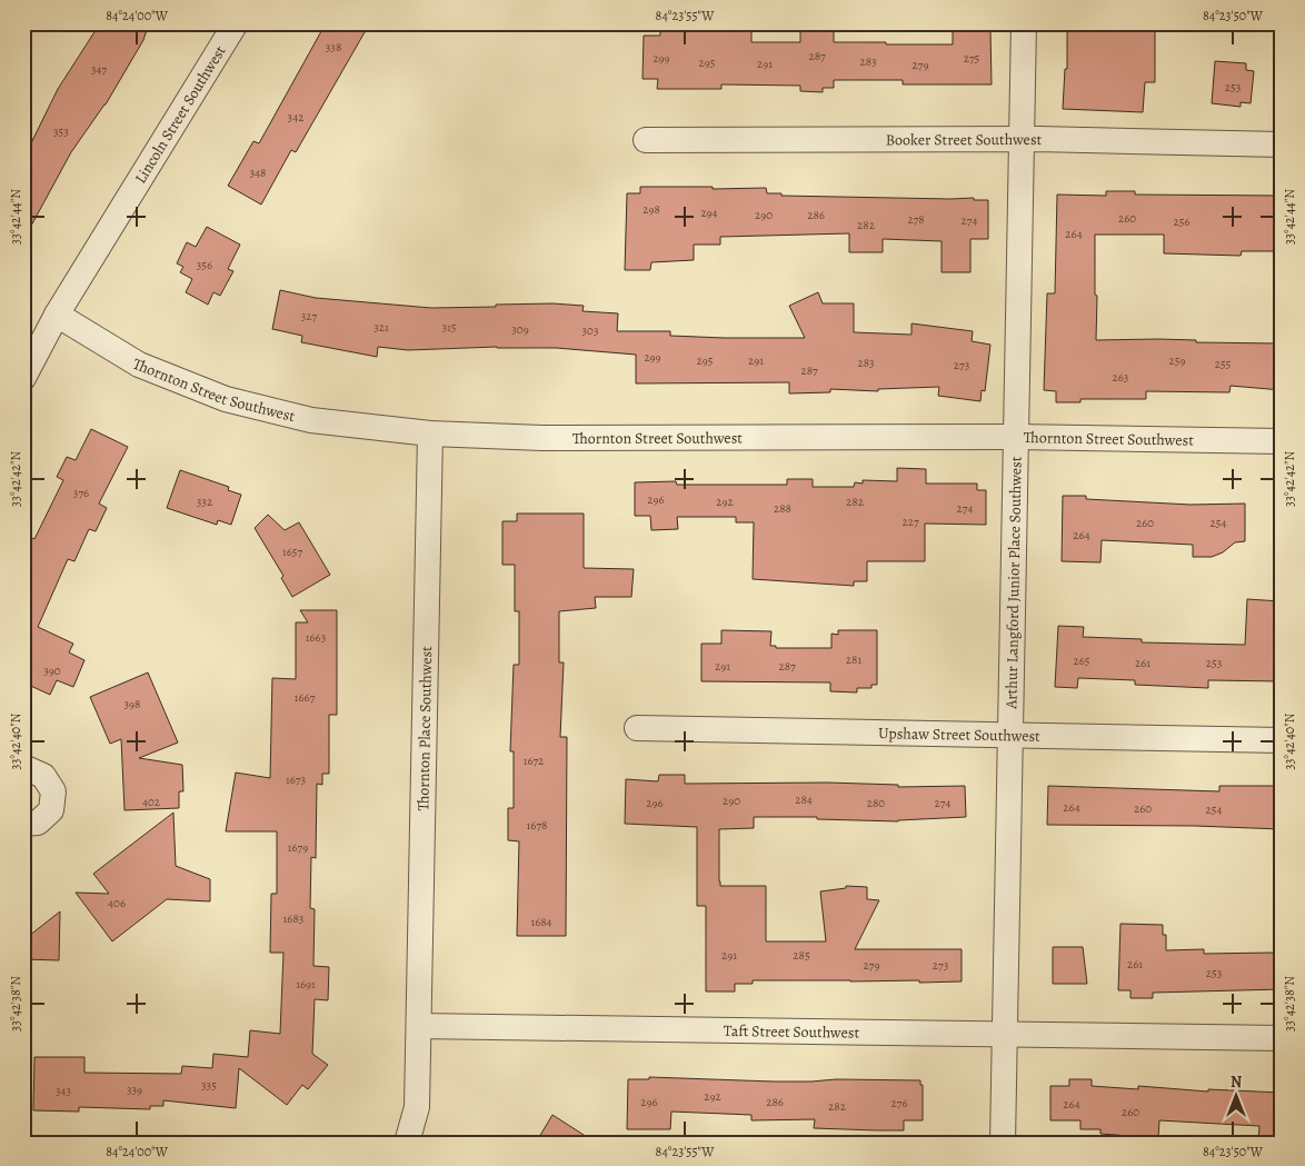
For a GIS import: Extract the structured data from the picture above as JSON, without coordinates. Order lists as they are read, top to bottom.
{
  "streets": {
    "street": [
      "Lincoln Street Southwest",
      "Booker Street Southwest",
      "Thornton Street Southwest",
      "Arthur Langford Junior Place Southwest",
      "Thornton Place Southwest",
      "Upshaw Street Southwest",
      "Taft Street Southwest"
    ]
  },
  "crossings": [
    ["Lincoln Street Southwest", "Thornton Street Southwest"],
    ["Booker Street Southwest", "Arthur Langford Junior Place Southwest"],
    ["Thornton Street Southwest", "Arthur Langford Junior Place Southwest"],
    ["Thornton Street Southwest", "Thornton Place Southwest"],
    ["Arthur Langford Junior Place Southwest", "Upshaw Street Southwest"],
    ["Arthur Langford Junior Place Southwest", "Taft Street Southwest"],
    ["Thornton Place Southwest", "Taft Street Southwest"]
  ],
  "house_numbers": [
    "338",
    "287",
    "299",
    "275",
    "283",
    "295",
    "291",
    "279",
    "347",
    "253",
    "342",
    "353",
    "348",
    "298",
    "294",
    "290",
    "286",
    "260",
    "278",
    "274",
    "256",
    "282",
    "264",
    "356",
    "327",
    "321",
    "315",
    "309",
    "303",
    "299",
    "295",
    "291",
    "259",
    "283",
    "255",
    "273",
    "287",
    "263",
    "376",
    "296",
    "332",
    "292",
    "282",
    "288",
    "274",
    "227",
    "260",
    "254",
    "264",
    "1657",
    "1663",
    "281",
    "265",
    "261",
    "253",
    "291",
    "287",
    "390",
    "1667",
    "398",
    "1672",
    "1673",
    "284",
    "290",
    "402",
    "296",
    "280",
    "274",
    "264",
    "260",
    "254",
    "1678",
    "1679",
    "406",
    "1683",
    "1684",
    "291",
    "285",
    "261",
    "279",
    "273",
    "253",
    "1691",
    "335",
    "339",
    "343",
    "292",
    "296",
    "286",
    "276",
    "264",
    "282",
    "260"
  ],
  "north": "top",
  "coordinates": [
    "84°24'00\"W",
    "84°23'55\"W",
    "84°23'50\"W",
    "33°42'44\"N",
    "33°42'42\"N",
    "33°42'40\"N",
    "33°42'38\"N"
  ]
}
